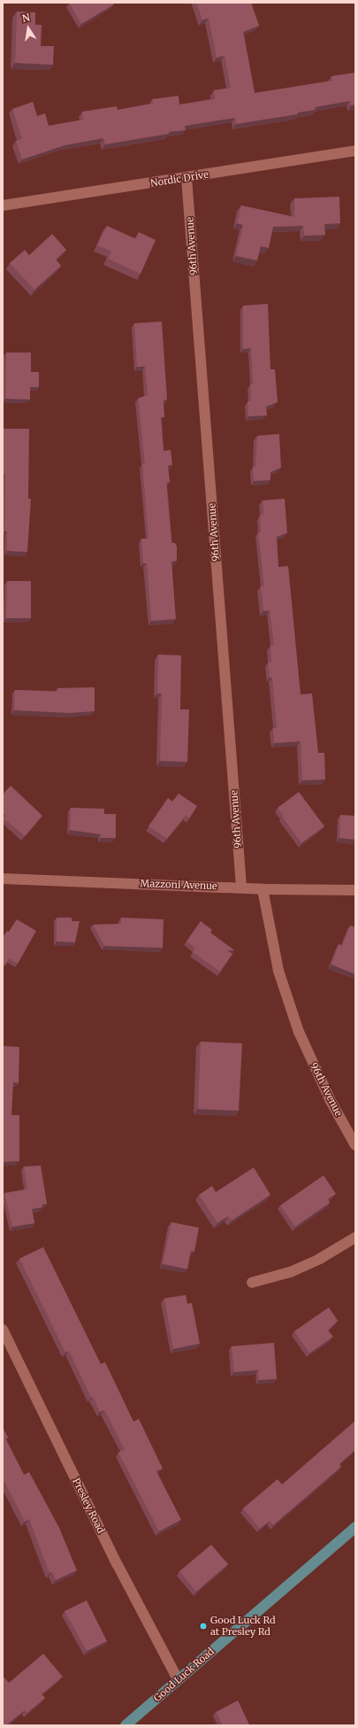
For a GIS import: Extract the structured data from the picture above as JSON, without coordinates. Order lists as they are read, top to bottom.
{
  "streets": {
    "main road": ["Good Luck Road"],
    "street": [
      "Nordic Drive",
      "96th Avenue",
      "Mazzoni Avenue",
      "Presley Road"
    ]
  },
  "crossings": [
    ["Nordic Drive", "96th Avenue"],
    ["96th Avenue", "Mazzoni Avenue"],
    ["Presley Road", "Good Luck Road"]
  ],
  "places": ["Good Luck Rd at Presley Rd"],
  "north": "top"
}
